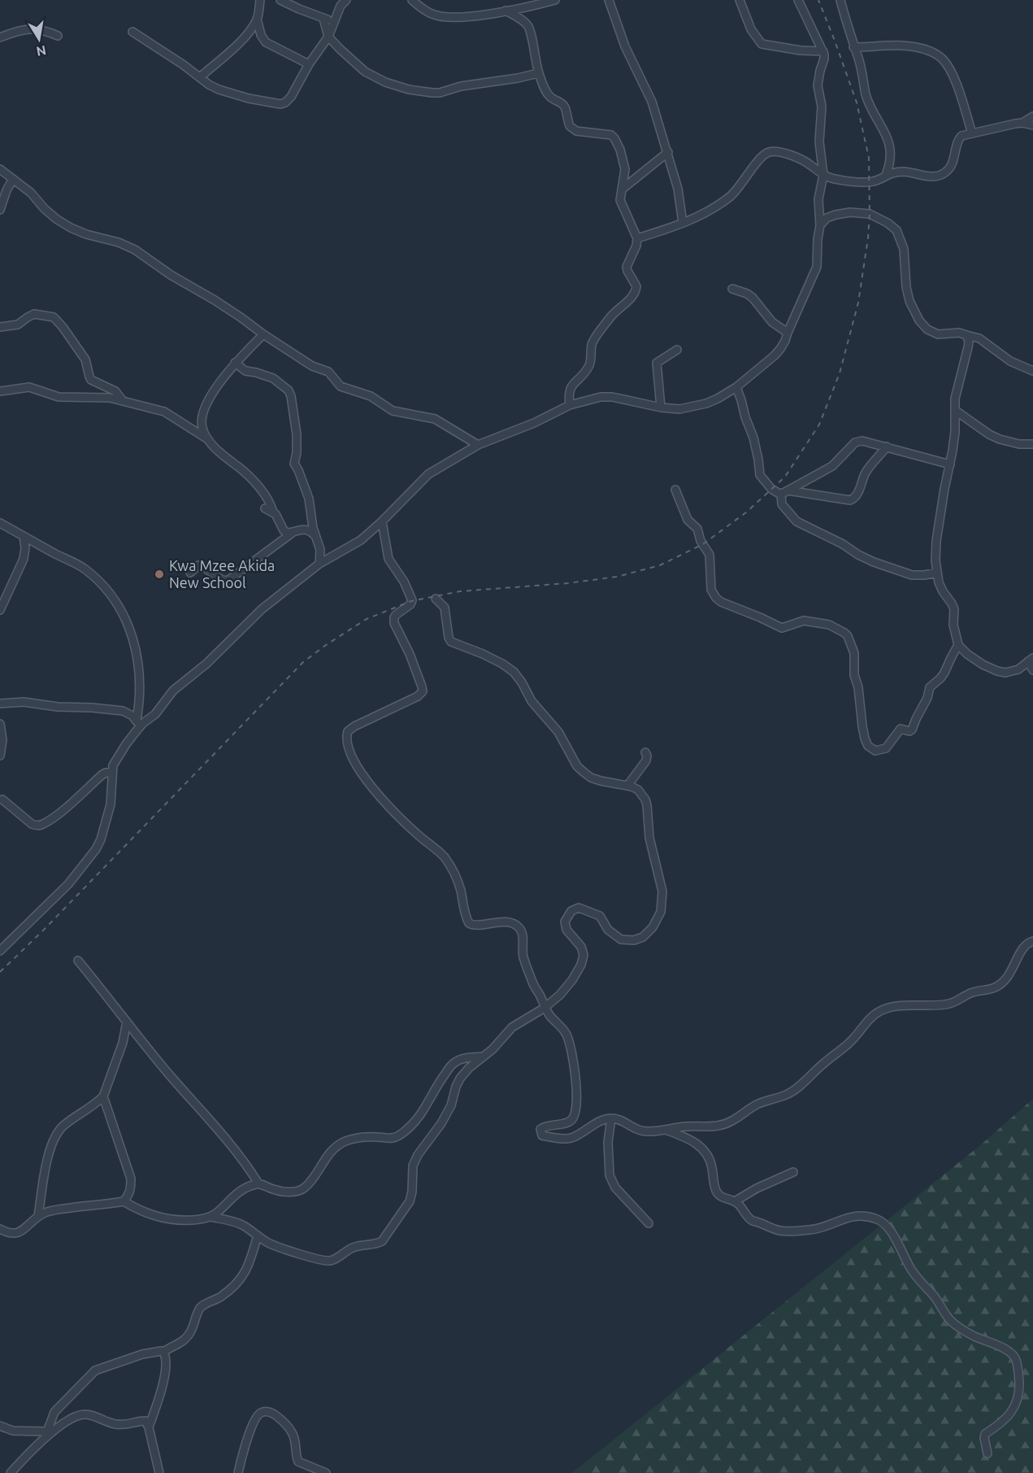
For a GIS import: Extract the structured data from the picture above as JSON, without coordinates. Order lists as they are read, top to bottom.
{
  "places": ["Kwa Mzee Akida New School"],
  "north": "bottom"
}
